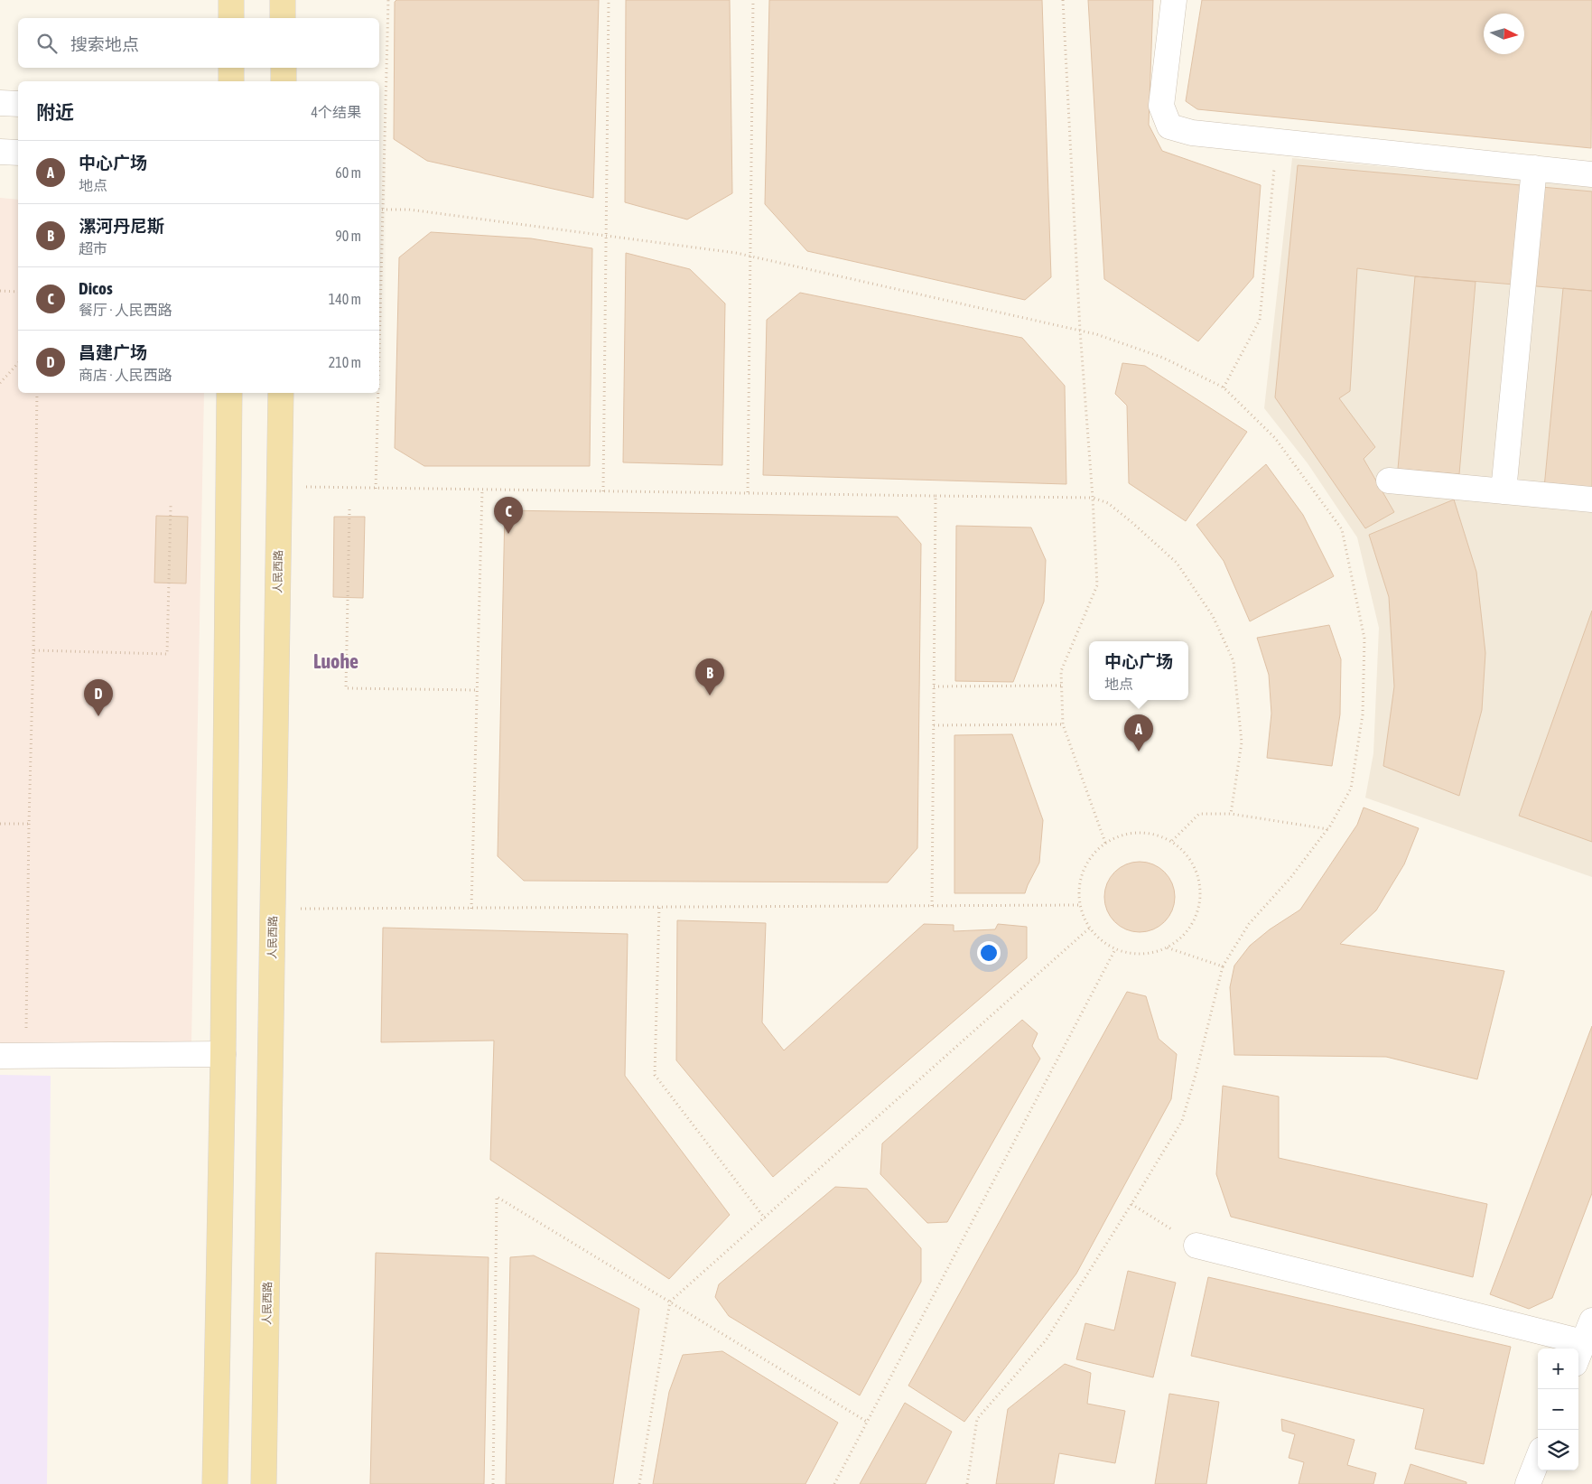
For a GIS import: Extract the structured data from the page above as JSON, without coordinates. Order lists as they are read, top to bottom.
{
  "streets": {
    "main road": ["人民西路"]
  },
  "districts": ["Luohe"],
  "north": "right",
  "page": {
    "search": "搜索地点",
    "heading": ["附近", "4个结果"],
    "list": [
      {
        "mark": "A",
        "name": "中心广场",
        "note": "地点",
        "value": "60 m"
      },
      {
        "mark": "B",
        "name": "漯河丹尼斯",
        "note": "超市",
        "value": "90 m"
      },
      {
        "mark": "C",
        "name": "Dicos",
        "note": "餐厅 · 人民西路",
        "value": "140 m"
      },
      {
        "mark": "D",
        "name": "昌建广场",
        "note": "商店 · 人民西路",
        "value": "210 m"
      }
    ],
    "pins": [
      "C",
      "B",
      "D",
      "A"
    ],
    "popup": ["中心广场", "地点"],
    "map_buttons": ["+", "−"]
  }
}
